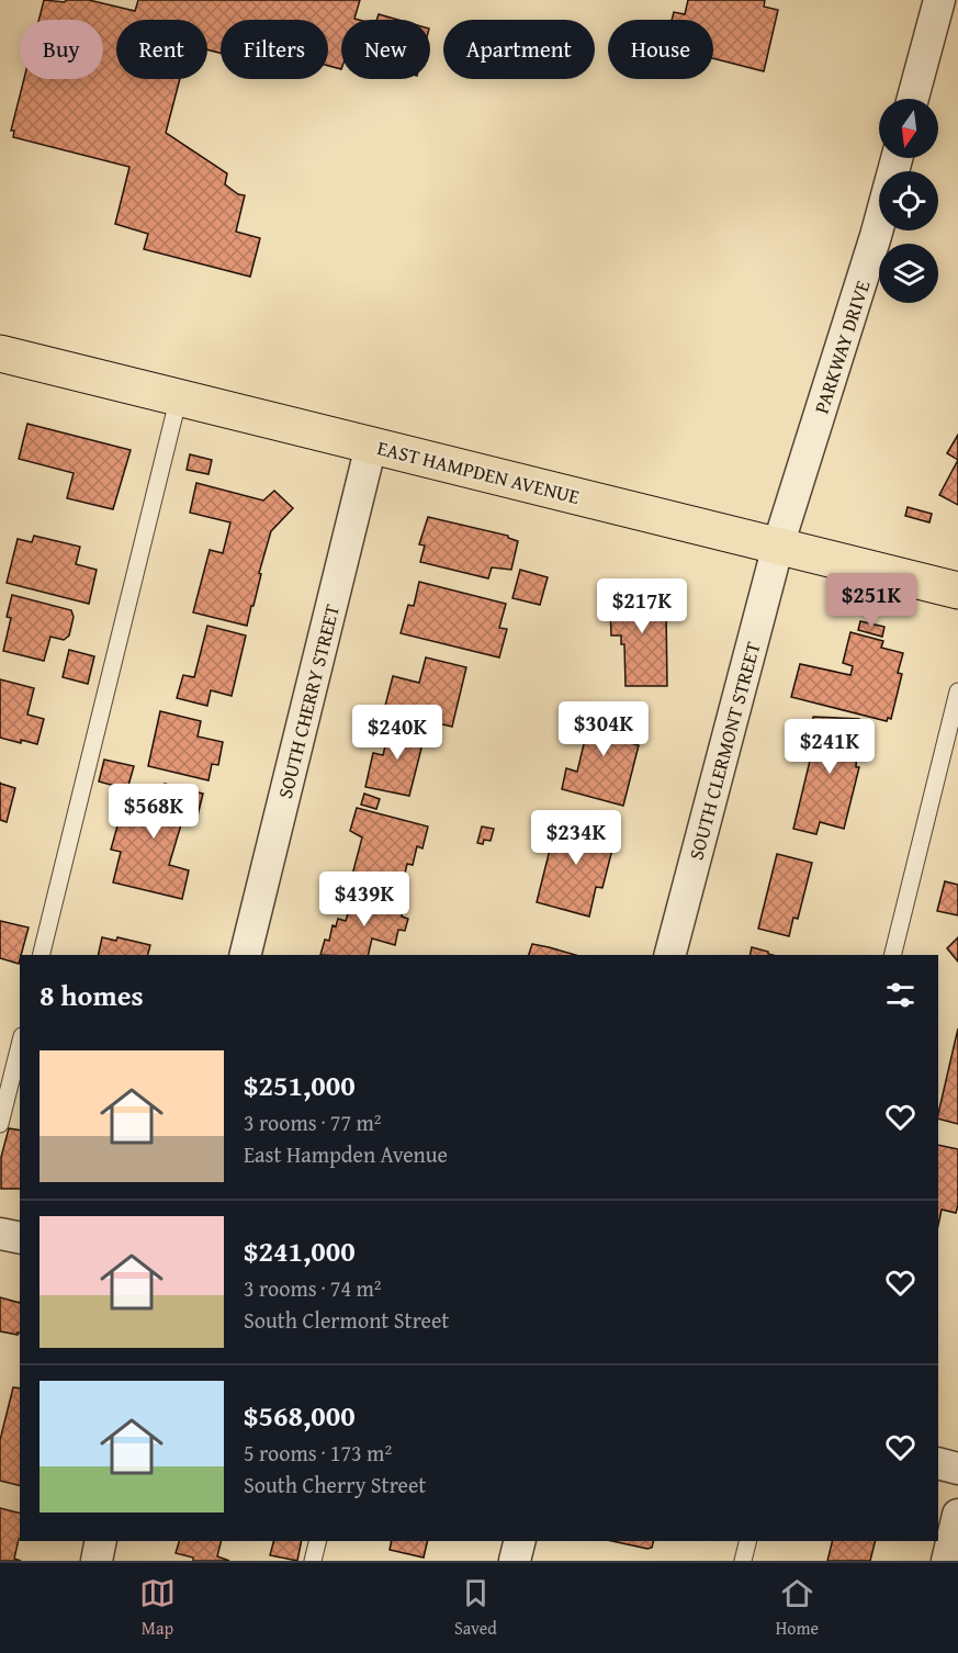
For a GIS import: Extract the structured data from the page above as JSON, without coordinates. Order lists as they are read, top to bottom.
{
  "streets": {
    "highway": ["EAST HAMPDEN AVENUE"],
    "street": ["PARKWAY DRIVE", "SOUTH CHERRY STREET", "SOUTH CLERMONT STREET"]
  },
  "crossings": [
    ["PARKWAY DRIVE", "EAST HAMPDEN AVENUE"],
    ["PARKWAY DRIVE", "SOUTH CLERMONT STREET"],
    ["EAST HAMPDEN AVENUE", "SOUTH CHERRY STREET"],
    ["EAST HAMPDEN AVENUE", "SOUTH CLERMONT STREET"]
  ],
  "north": "bottom",
  "page": {
    "chip": [
      "Buy",
      "Rent",
      "Filters",
      "New",
      "Apartment",
      "House"
    ],
    "price": [
      "$251K",
      "$217K",
      "$304K",
      "$240K",
      "$241K",
      "$568K",
      "$234K",
      "$439K"
    ],
    "heading": "8 homes",
    "list": [
      {
        "name": "$251,000",
        "note": "3 rooms · 77 m² · East Hampden Avenue"
      },
      {
        "name": "$241,000",
        "note": "3 rooms · 74 m² · South Clermont Street"
      },
      {
        "name": "$568,000",
        "note": "5 rooms · 173 m² · South Cherry Street"
      }
    ],
    "tabs": ["Map", "Saved", "Home"]
  }
}
